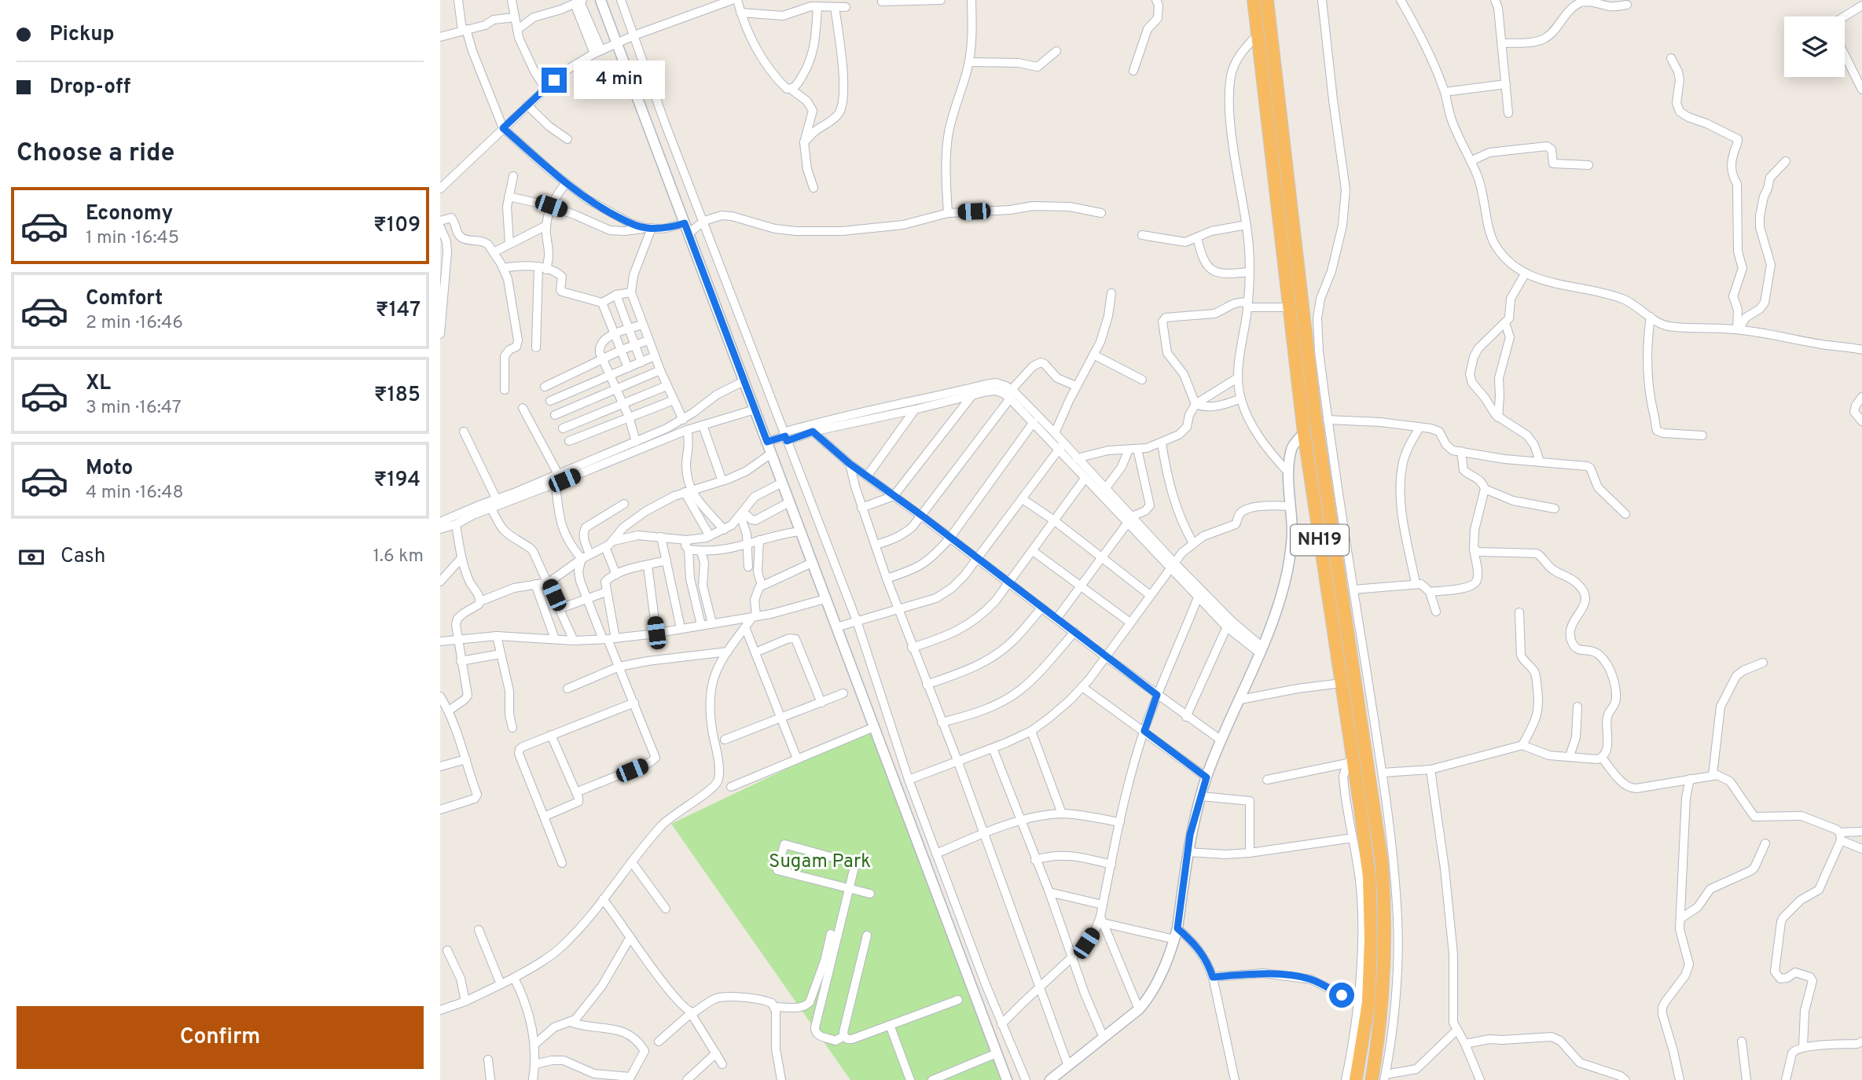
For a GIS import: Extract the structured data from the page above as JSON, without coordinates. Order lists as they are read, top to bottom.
{
  "streets": {
    "highway": ["NH19"]
  },
  "parks": ["Sugam Park"],
  "page": {
    "banner": ["Pickup", "Drop-off"],
    "bubble": "4 min",
    "heading": "Choose a ride",
    "list": [
      {
        "name": "Economy",
        "note": "1 min · 16:45",
        "value": "₹109"
      },
      {
        "name": "Comfort",
        "note": "2 min · 16:46",
        "value": "₹147"
      },
      {
        "name": "XL",
        "note": "3 min · 16:47",
        "value": "₹185"
      },
      {
        "name": "Moto",
        "note": "4 min · 16:48",
        "value": "₹194"
      }
    ],
    "pay": ["Cash", "1.6 km"],
    "buttons": "Confirm"
  }
}
